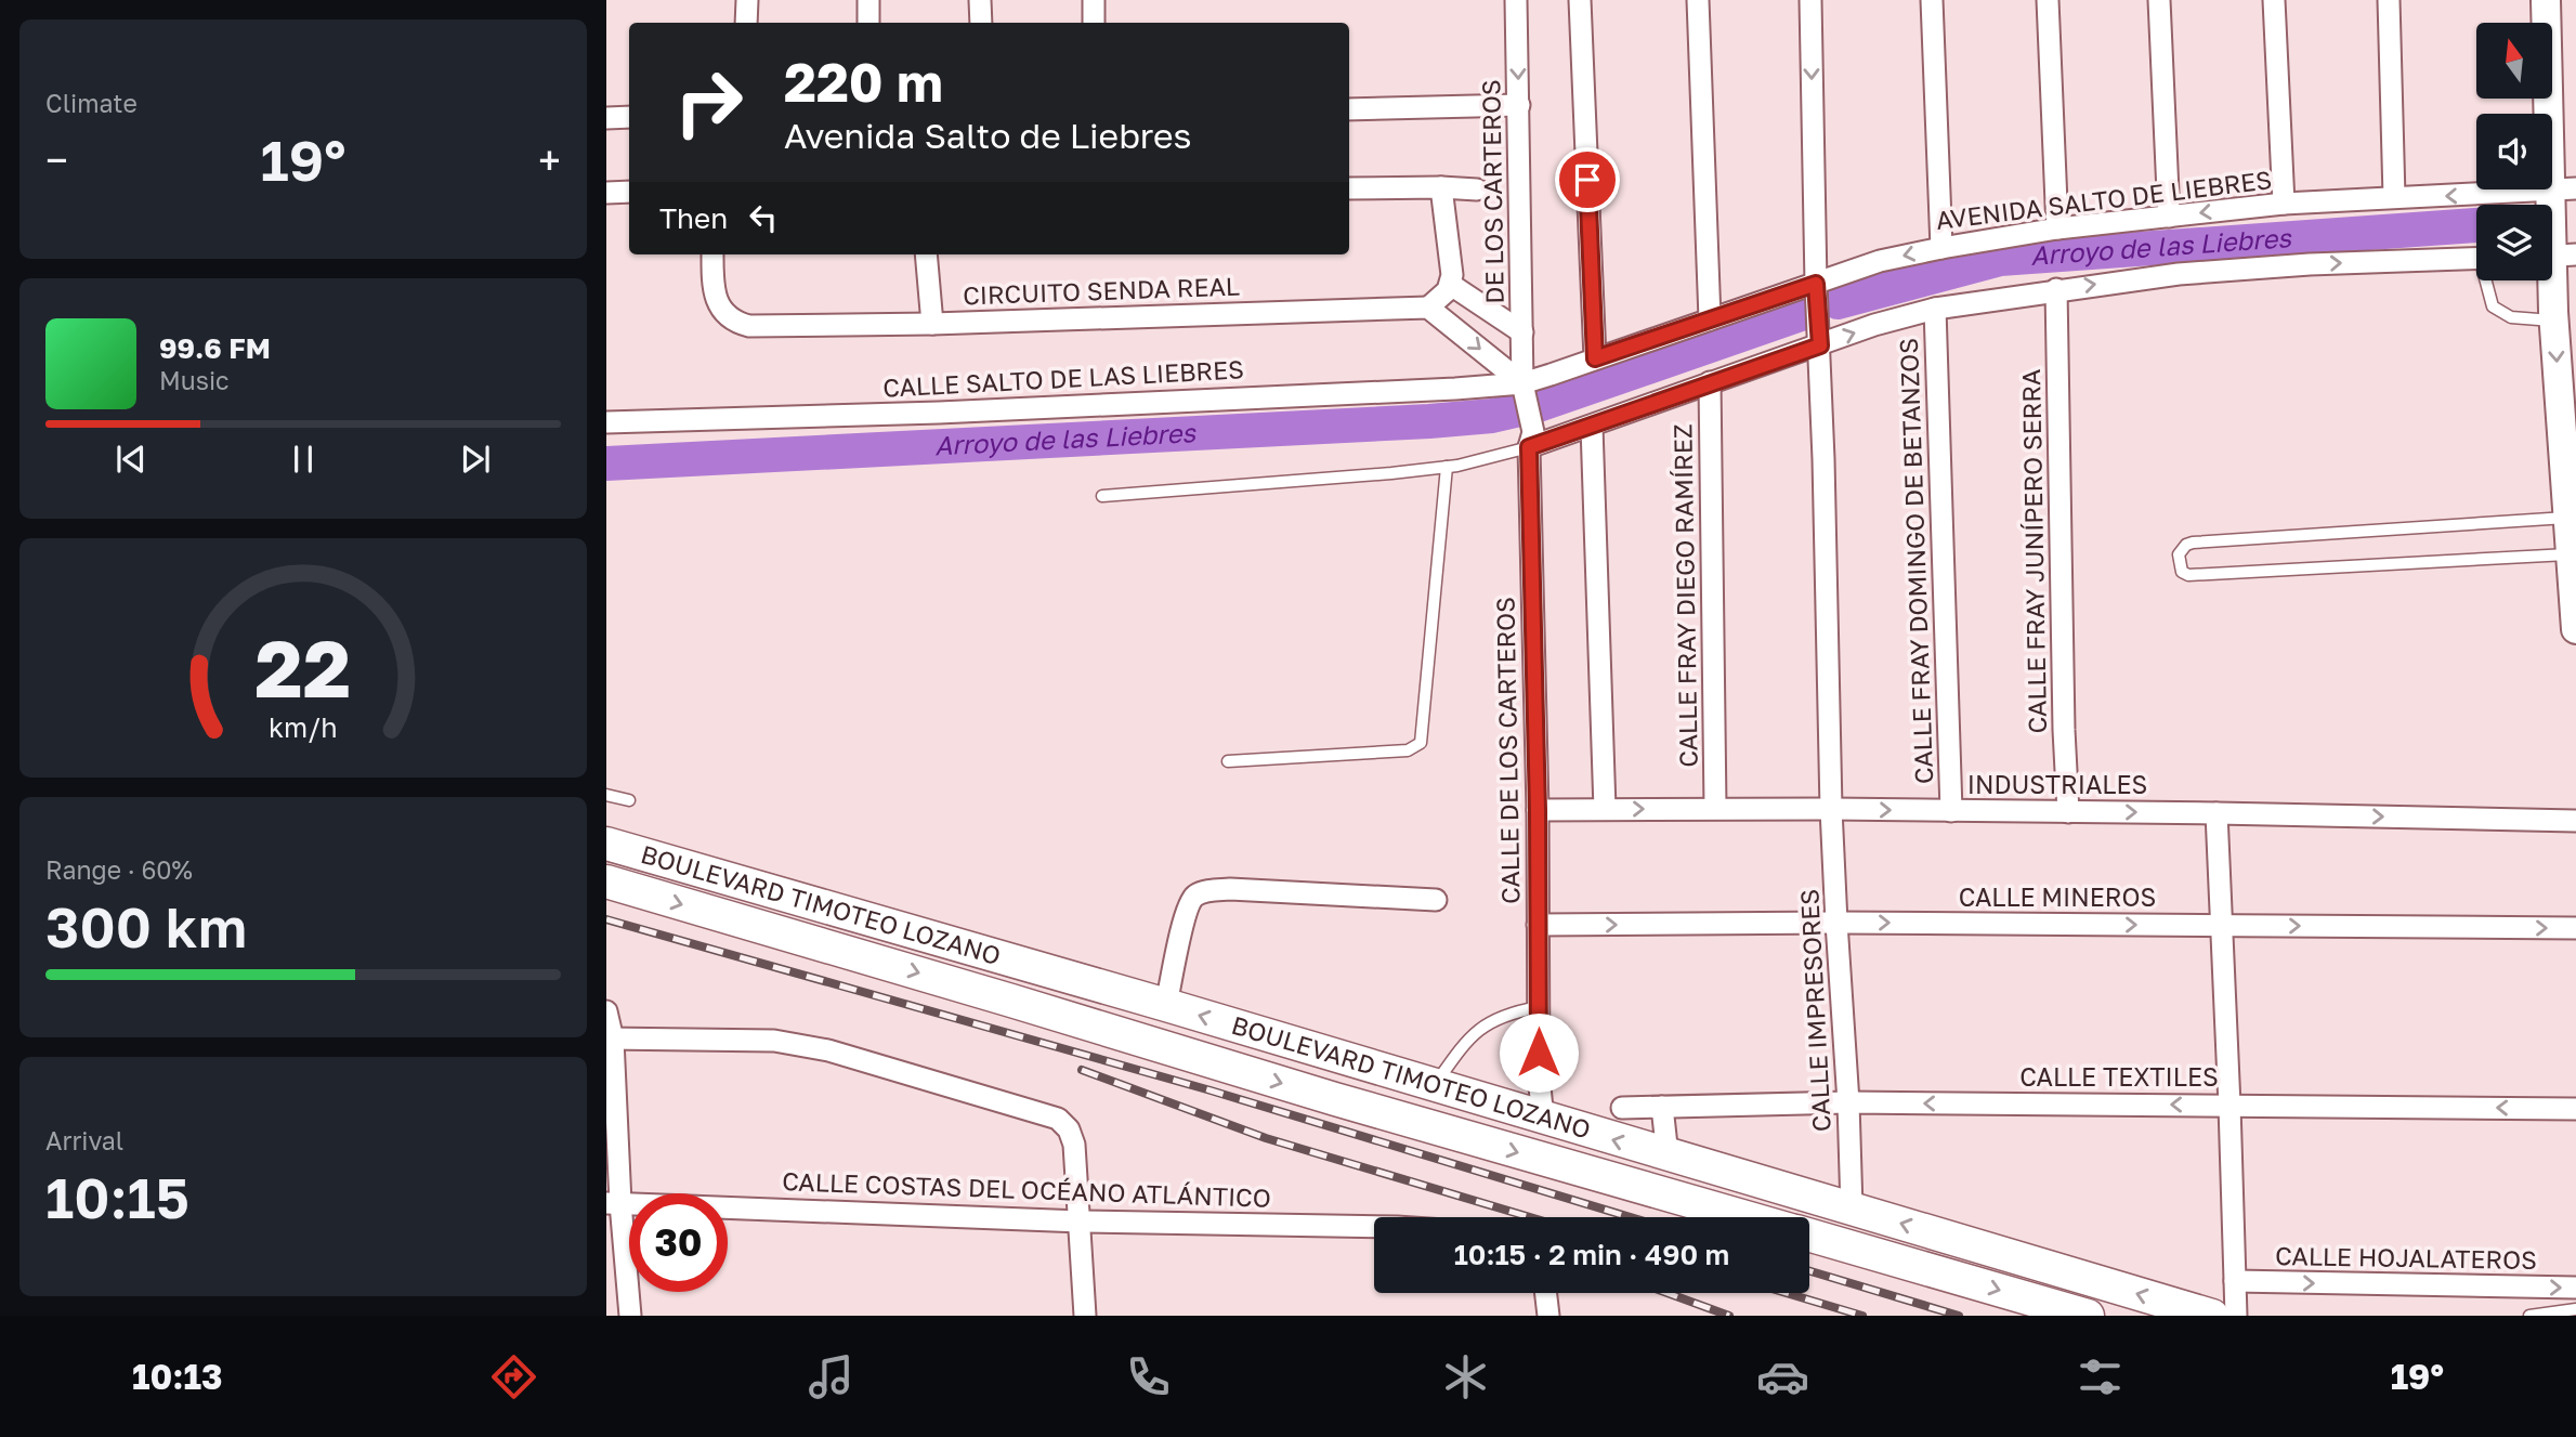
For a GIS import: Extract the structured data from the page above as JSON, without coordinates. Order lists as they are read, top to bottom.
{
  "streets": {
    "main road": ["BOULEVARD TIMOTEO LOZANO"],
    "street": [
      "DE LOS CARTEROS",
      "AVENIDA SALTO DE LIEBRES",
      "CIRCUITO SENDA REAL",
      "CALLE SALTO DE LAS LIEBRES",
      "CALLE FRAY JUNÍPERO SERRA",
      "CALLE FRAY DOMINGO DE BETANZOS",
      "CALLE FRAY DIEGO RAMÍREZ",
      "CALLE DE LOS CARTEROS",
      "INDUSTRIALES",
      "CALLE MINEROS",
      "CALLE IMPRESORES",
      "CALLE TEXTILES",
      "CALLE COSTAS DEL OCÉANO ATLÁNTICO",
      "CALLE HOJALATEROS"
    ]
  },
  "crossings": [
    ["DE LOS CARTEROS", "AVENIDA SALTO DE LIEBRES"],
    ["DE LOS CARTEROS", "CALLE SALTO DE LAS LIEBRES"],
    ["DE LOS CARTEROS", "CALLE DE LOS CARTEROS"],
    ["AVENIDA SALTO DE LIEBRES", "CALLE SALTO DE LAS LIEBRES"],
    ["AVENIDA SALTO DE LIEBRES", "CALLE DE LOS CARTEROS"],
    ["AVENIDA SALTO DE LIEBRES", "CALLE IMPRESORES"],
    ["CALLE SALTO DE LAS LIEBRES", "CALLE DE LOS CARTEROS"],
    ["CALLE FRAY JUNÍPERO SERRA", "INDUSTRIALES"],
    ["CALLE FRAY DOMINGO DE BETANZOS", "INDUSTRIALES"],
    ["CALLE FRAY DIEGO RAMÍREZ", "INDUSTRIALES"],
    ["CALLE DE LOS CARTEROS", "INDUSTRIALES"],
    ["CALLE DE LOS CARTEROS", "CALLE MINEROS"],
    ["CALLE DE LOS CARTEROS", "BOULEVARD TIMOTEO LOZANO"],
    ["INDUSTRIALES", "CALLE IMPRESORES"],
    ["CALLE MINEROS", "CALLE IMPRESORES"],
    ["BOULEVARD TIMOTEO LOZANO", "CALLE IMPRESORES"],
    ["CALLE IMPRESORES", "CALLE TEXTILES"]
  ],
  "one_way": [
    "INDUSTRIALES",
    "CALLE MINEROS",
    "CALLE TEXTILES",
    "CALLE HOJALATEROS"
  ],
  "water": ["Arroyo de las Liebres"],
  "north": "top",
  "page": {
    "tile": [
      "Climate",
      ["Range · 60%", "300 km"],
      ["Arrival", "10:15"]
    ],
    "turn": ["220 m", "Avenida Salto de Liebres"],
    "heat": ["−", "19°", "+"],
    "then": "Then",
    "song": ["99.6 FM", "Music"],
    "limit": "30",
    "trip": "10:15 · 2 min · 490 m",
    "tabs": ["10:13", "19°"],
    "gauge": ["22", "km/h"]
  }
}
